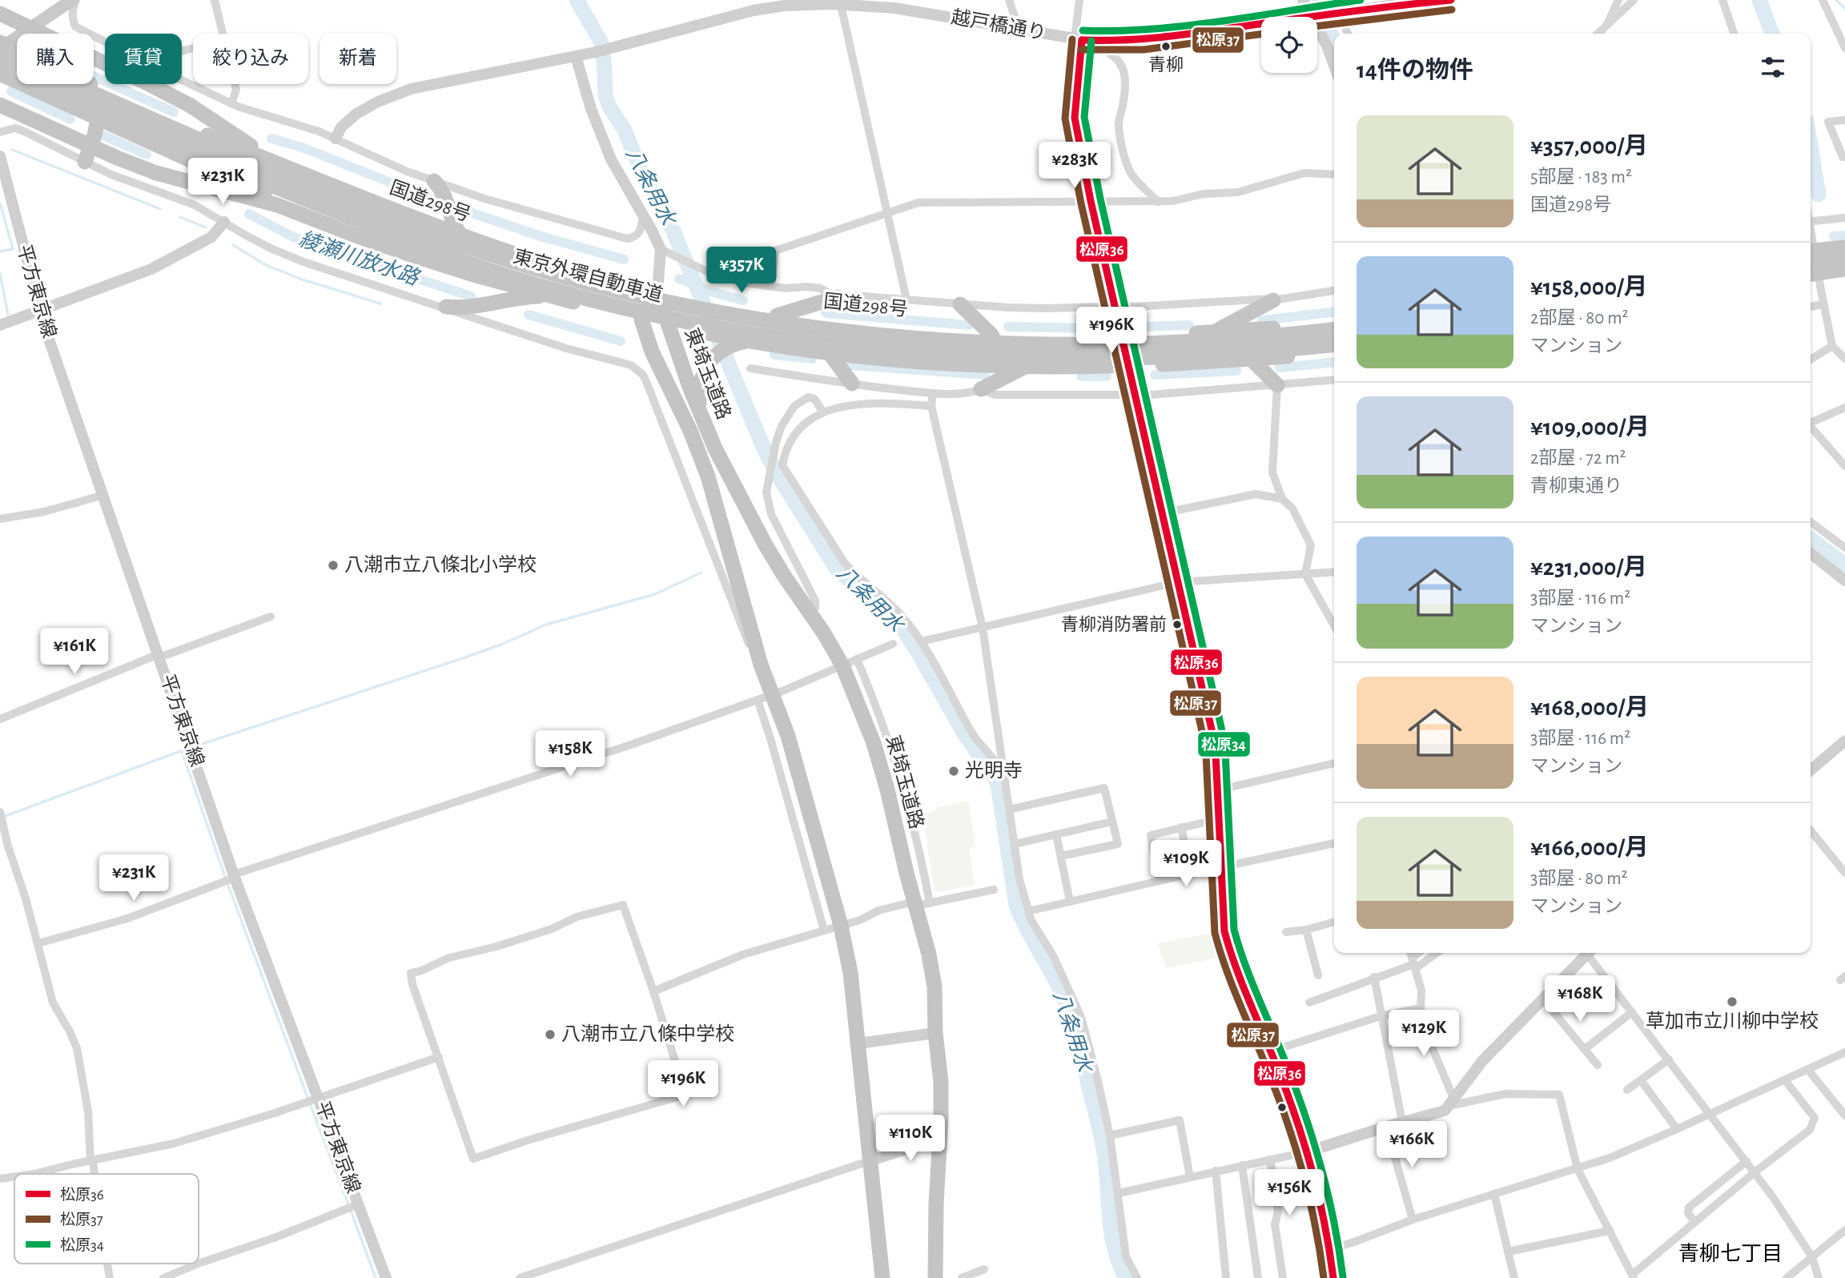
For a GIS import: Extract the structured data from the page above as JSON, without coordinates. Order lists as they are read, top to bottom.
{
  "streets": {
    "highway": ["国道298号", "東京外環自動車道", "東埼玉道路"],
    "street": ["越戸橋通り", "平方東京線"]
  },
  "crossings": [
    ["国道298号", "東京外環自動車道"],
    ["国道298号", "東埼玉道路"]
  ],
  "districts": ["青柳七丁目"],
  "water": ["八条用水", "綾瀬川放水路"],
  "places": [
    "青柳",
    "八潮市立八條北小学校",
    "青柳消防署前",
    "光明寺",
    "草加市立川柳中学校",
    "八潮市立八條中学校"
  ],
  "lines": ["transit line 松原36", "transit line 松原34", "transit line 松原37"],
  "legend": ["松原36", "松原37", "松原34"],
  "page": {
    "chip": [
      "購入",
      "賃貸",
      "絞り込み",
      "新着"
    ],
    "heading": "14件の物件",
    "list": [
      {
        "name": "¥357,000/月",
        "note": "5部屋 · 183 m² · 国道298号"
      },
      {
        "name": "¥158,000/月",
        "note": "2部屋 · 80 m² · マンション"
      },
      {
        "name": "¥109,000/月",
        "note": "2部屋 · 72 m² · 青柳東通り"
      },
      {
        "name": "¥231,000/月",
        "note": "3部屋 · 116 m² · マンション"
      },
      {
        "name": "¥168,000/月",
        "note": "3部屋 · 116 m² · マンション"
      },
      {
        "name": "¥166,000/月",
        "note": "3部屋 · 80 m² · マンション"
      }
    ],
    "price": [
      "¥283K",
      "¥231K",
      "¥357K",
      "¥196K",
      "¥161K",
      "¥158K",
      "¥109K",
      "¥231K",
      "¥168K",
      "¥129K",
      "¥196K",
      "¥110K",
      "¥166K",
      "¥156K"
    ]
  }
}
